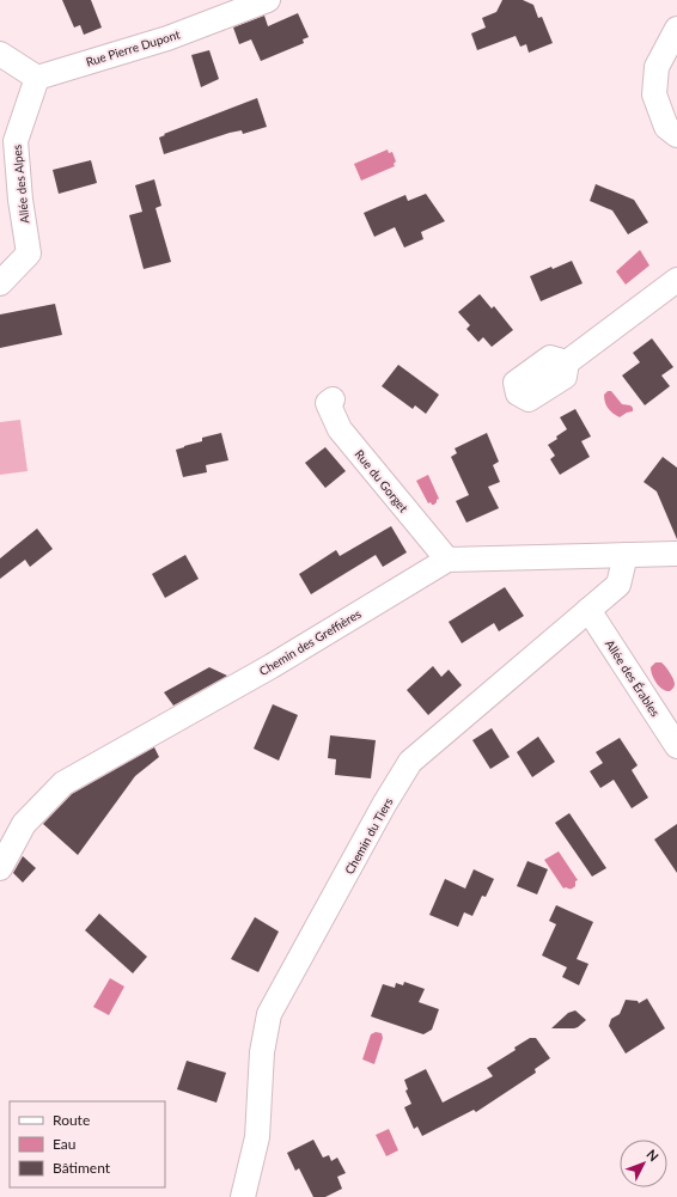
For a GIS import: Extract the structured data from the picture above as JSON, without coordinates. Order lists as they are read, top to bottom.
{
  "streets": {
    "street": [
      "Rue Pierre Dupont",
      "Allée des Alpes",
      "Rue du Gorget",
      "Chemin des Greffières",
      "Allée des Érables",
      "Chemin du Tiers"
    ]
  },
  "crossings": [
    ["Rue Pierre Dupont", "Allée des Alpes"],
    ["Rue du Gorget", "Chemin des Greffières"],
    ["Chemin des Greffières", "Chemin du Tiers"],
    ["Allée des Érables", "Chemin du Tiers"]
  ],
  "legend": ["Route", "Eau", "Bâtiment"],
  "north": "top right"
}
